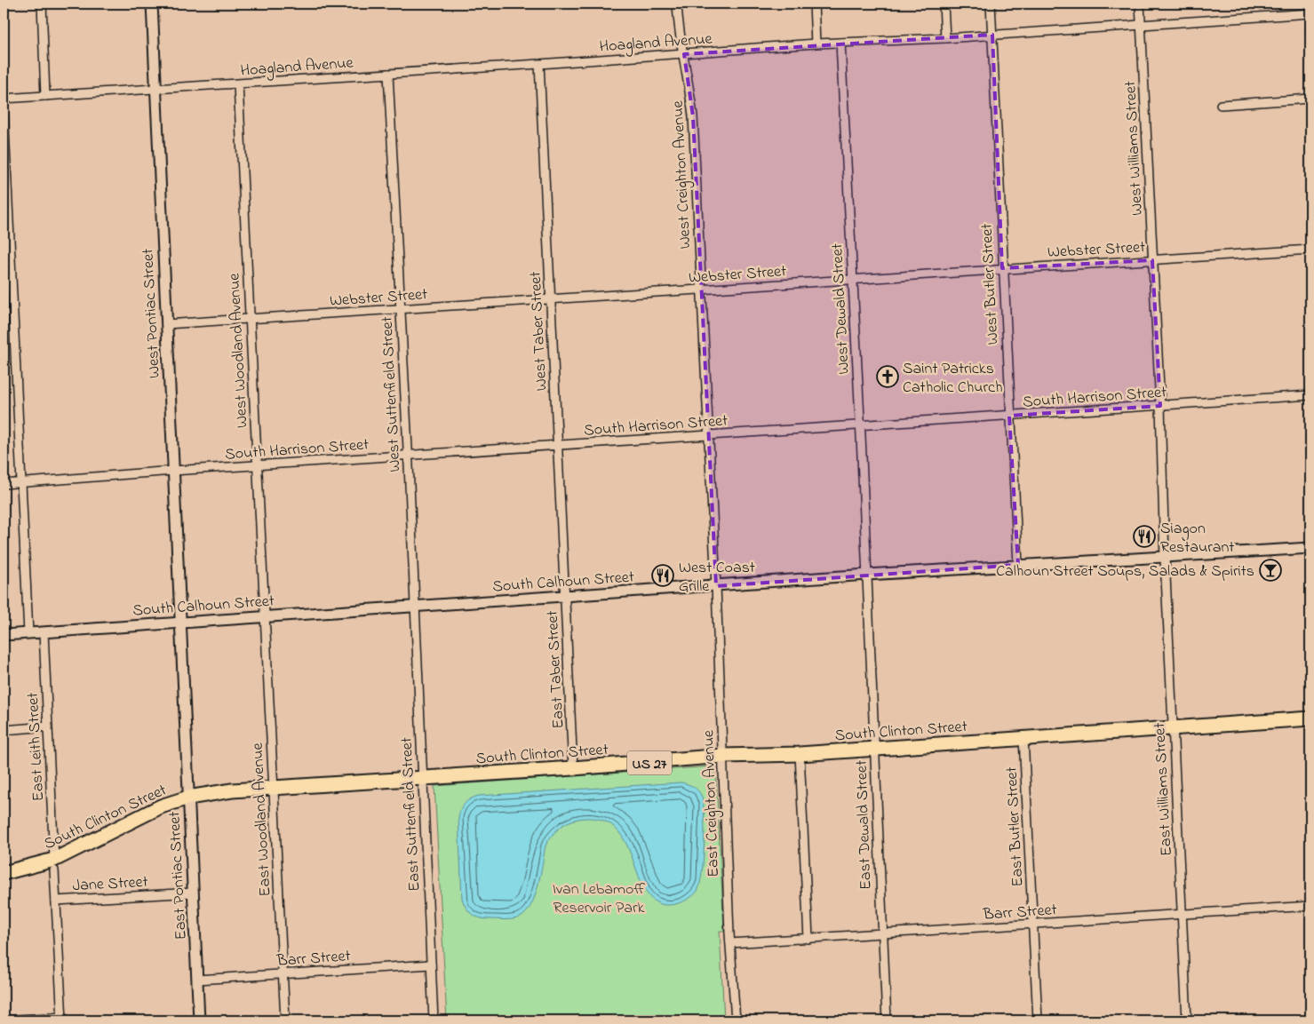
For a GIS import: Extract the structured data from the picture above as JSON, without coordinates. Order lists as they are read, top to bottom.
{
  "streets": {
    "highway": ["South Clinton Street", "US 27"],
    "street": [
      "Hoagland Avenue",
      "West Williams Street",
      "West Creighton Avenue",
      "Webster Street",
      "West Butler Street",
      "West Dewald Street",
      "West Pontiac Street",
      "West Taber Street",
      "West Woodland Avenue",
      "West Suttenfield Street",
      "South Harrison Street",
      "South Calhoun Street",
      "East Taber Street",
      "East Leith Street",
      "East Williams Street",
      "East Creighton Avenue",
      "East Suttenfield Street",
      "East Woodland Avenue",
      "East Dewald Street",
      "East Butler Street",
      "East Pontiac Street",
      "Jane Street",
      "Barr Street"
    ]
  },
  "crossings": [
    ["Hoagland Avenue", "West Williams Street"],
    ["Hoagland Avenue", "West Creighton Avenue"],
    ["Hoagland Avenue", "West Butler Street"],
    ["Hoagland Avenue", "West Dewald Street"],
    ["Hoagland Avenue", "West Pontiac Street"],
    ["Hoagland Avenue", "West Taber Street"],
    ["Hoagland Avenue", "West Woodland Avenue"],
    ["Hoagland Avenue", "West Suttenfield Street"],
    ["West Williams Street", "Webster Street"],
    ["West Williams Street", "South Harrison Street"],
    ["West Williams Street", "South Calhoun Street"],
    ["West Williams Street", "East Williams Street"],
    ["West Creighton Avenue", "Webster Street"],
    ["West Creighton Avenue", "South Harrison Street"],
    ["West Creighton Avenue", "South Calhoun Street"],
    ["West Creighton Avenue", "East Creighton Avenue"],
    ["Webster Street", "West Butler Street"],
    ["Webster Street", "West Dewald Street"],
    ["Webster Street", "West Pontiac Street"],
    ["Webster Street", "West Taber Street"],
    ["Webster Street", "West Woodland Avenue"],
    ["Webster Street", "West Suttenfield Street"],
    ["West Butler Street", "South Harrison Street"],
    ["West Butler Street", "South Calhoun Street"],
    ["West Dewald Street", "South Harrison Street"],
    ["West Dewald Street", "South Calhoun Street"],
    ["West Dewald Street", "East Dewald Street"],
    ["West Pontiac Street", "South Harrison Street"],
    ["West Pontiac Street", "South Calhoun Street"],
    ["West Pontiac Street", "East Pontiac Street"],
    ["West Taber Street", "South Harrison Street"],
    ["West Taber Street", "South Calhoun Street"],
    ["West Taber Street", "East Taber Street"],
    ["West Woodland Avenue", "South Harrison Street"],
    ["West Woodland Avenue", "South Calhoun Street"],
    ["West Woodland Avenue", "East Woodland Avenue"],
    ["West Suttenfield Street", "South Harrison Street"],
    ["West Suttenfield Street", "South Calhoun Street"],
    ["West Suttenfield Street", "East Suttenfield Street"],
    ["South Calhoun Street", "East Taber Street"],
    ["South Calhoun Street", "East Leith Street"],
    ["South Calhoun Street", "East Williams Street"],
    ["South Calhoun Street", "East Creighton Avenue"],
    ["South Calhoun Street", "East Suttenfield Street"],
    ["South Calhoun Street", "East Woodland Avenue"],
    ["South Calhoun Street", "East Dewald Street"],
    ["South Calhoun Street", "East Pontiac Street"],
    ["East Taber Street", "South Clinton Street"],
    ["South Clinton Street", "East Leith Street"],
    ["South Clinton Street", "East Williams Street"],
    ["South Clinton Street", "East Creighton Avenue"],
    ["South Clinton Street", "East Suttenfield Street"],
    ["South Clinton Street", "East Woodland Avenue"],
    ["South Clinton Street", "East Dewald Street"],
    ["South Clinton Street", "East Butler Street"],
    ["South Clinton Street", "East Pontiac Street"],
    ["East Leith Street", "Jane Street"],
    ["East Williams Street", "Barr Street"],
    ["East Creighton Avenue", "Barr Street"],
    ["East Suttenfield Street", "Barr Street"],
    ["East Woodland Avenue", "Barr Street"],
    ["East Dewald Street", "Barr Street"],
    ["East Butler Street", "Barr Street"],
    ["East Pontiac Street", "Jane Street"],
    ["East Pontiac Street", "Barr Street"]
  ],
  "parks": ["Ivan Lebamoff Reservoir Park"],
  "places": {
    "church": ["Saint Patricks Catholic Church"],
    "restaurant": ["Siagon Restaurant", "West Coast Grille"],
    "bar": ["Calhoun Street Soups, Salads & Spirits"]
  }
}
